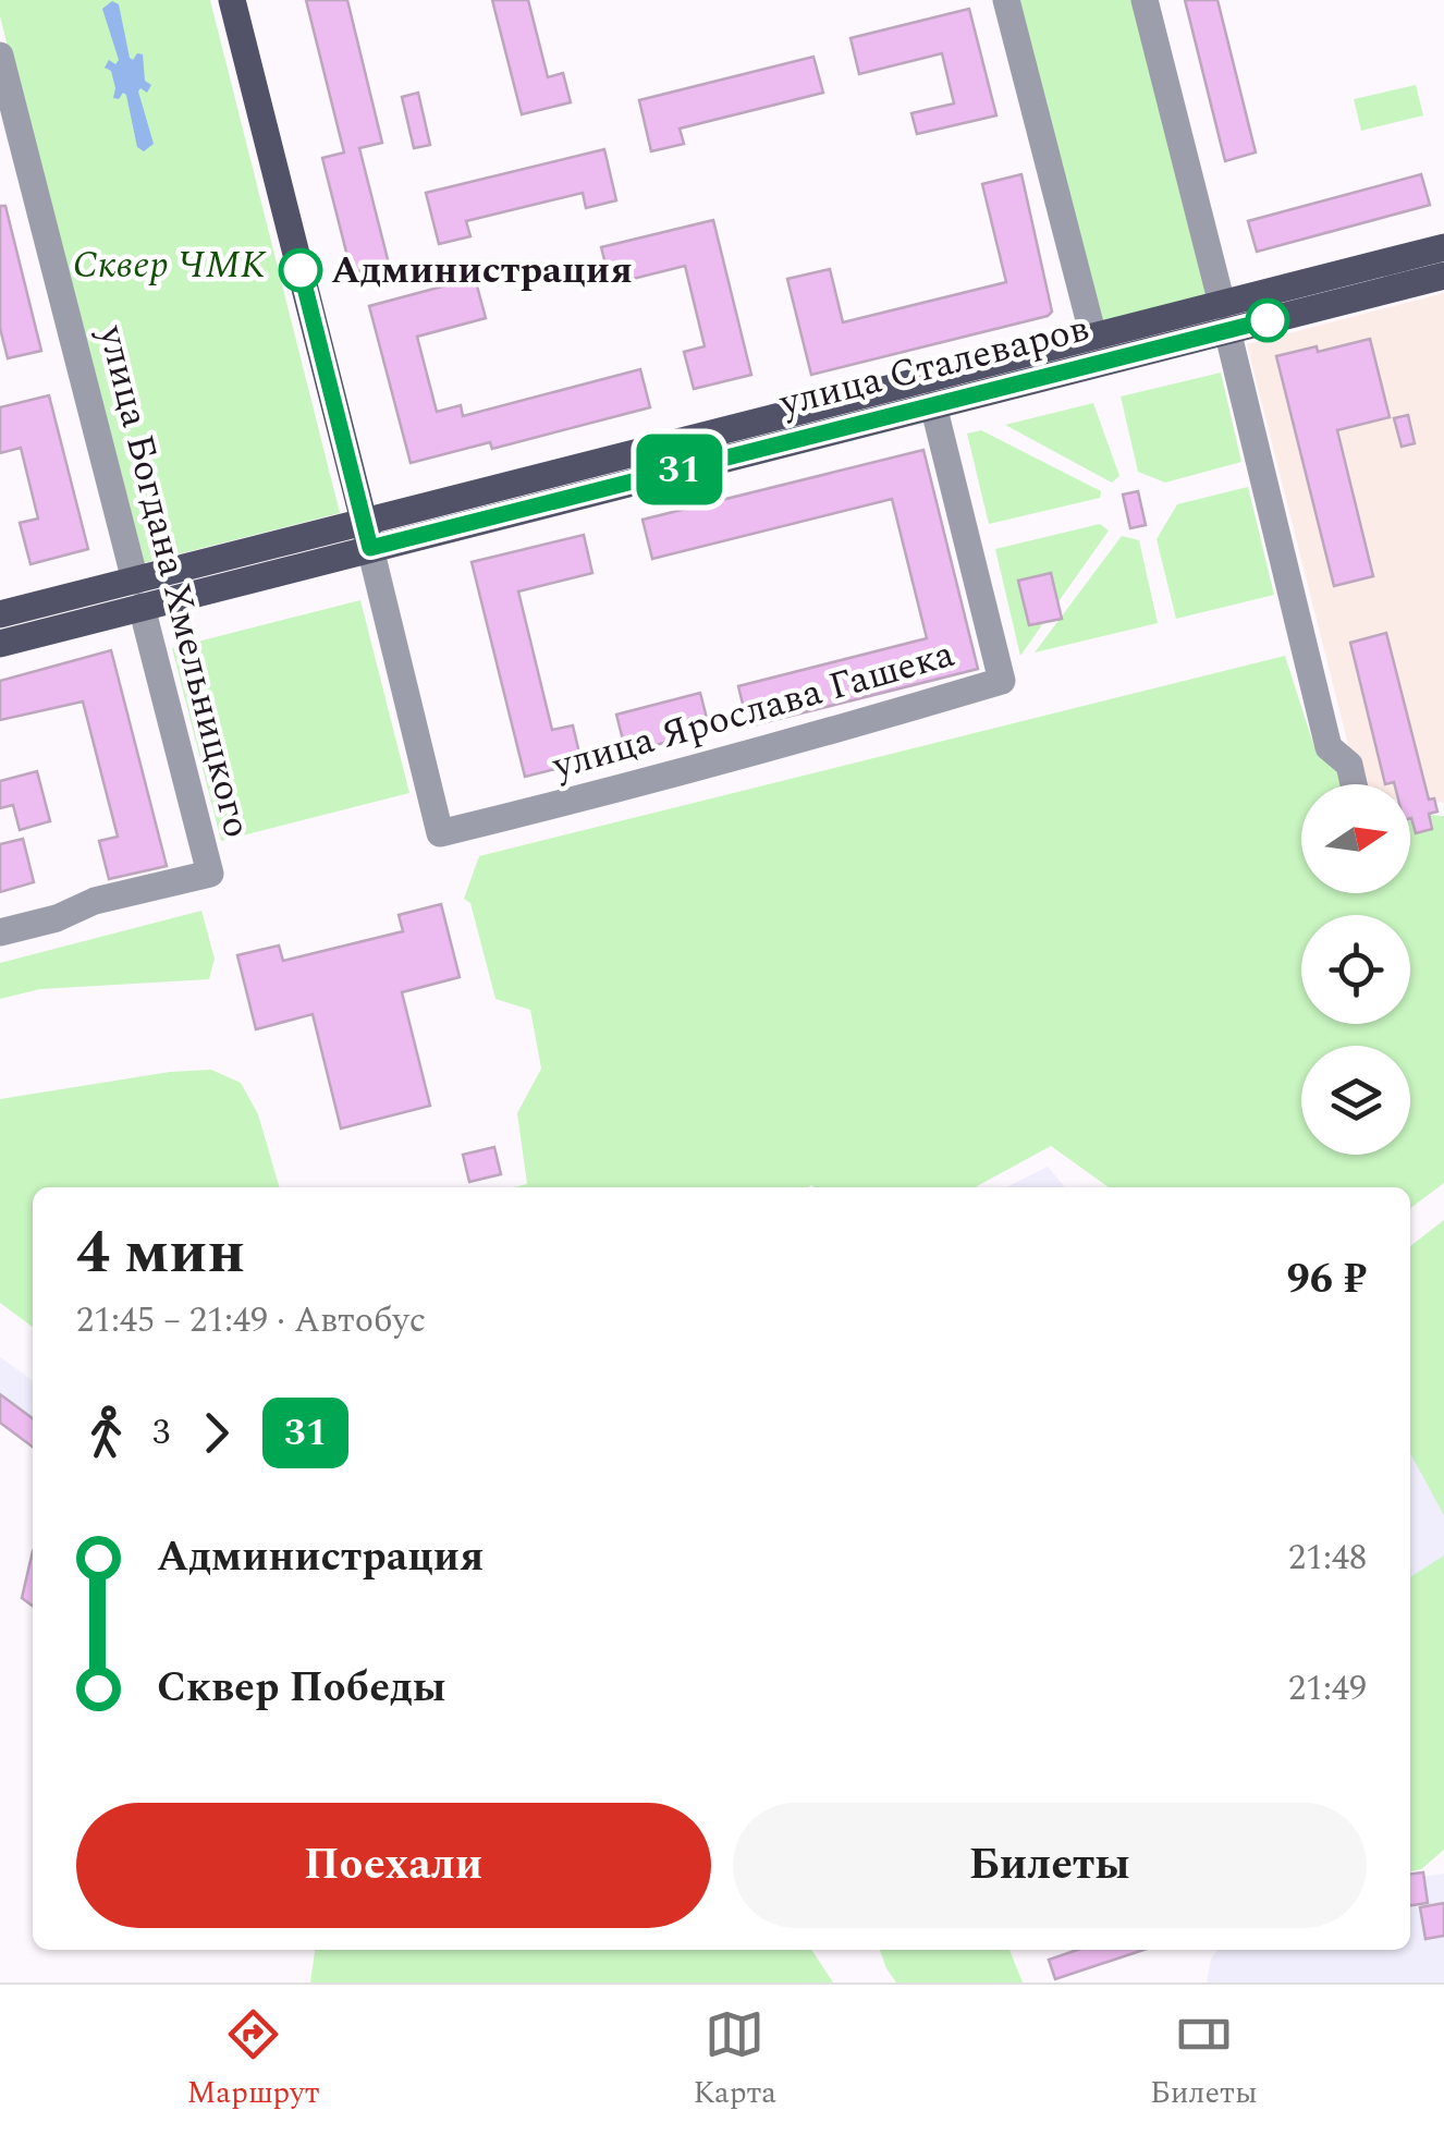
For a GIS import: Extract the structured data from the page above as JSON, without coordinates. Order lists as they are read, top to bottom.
{
  "streets": {
    "main road": ["улица Сталеваров"],
    "street": ["улица Богдана Хмельницкого", "улица Ярослава Гашека"]
  },
  "crossings": [
    ["улица Сталеваров", "улица Богдана Хмельницкого"],
    ["улица Сталеваров", "улица Ярослава Гашека"]
  ],
  "parks": ["Сквер ЧМК"],
  "places": ["Администрация"],
  "lines": ["bus line 31"],
  "north": "right",
  "page": {
    "on_map": "31",
    "heading": ["4 мин", "21:45 – 21:49 · Автобус", "96 ₽"],
    "legs": ["3", "31"],
    "list": [
      {
        "name": "Администрация",
        "value": "21:48"
      },
      {
        "name": "Сквер Победы",
        "value": "21:49"
      }
    ],
    "buttons": ["Поехали", "Билеты"],
    "tabs": ["Маршрут", "Карта", "Билеты"]
  }
}
